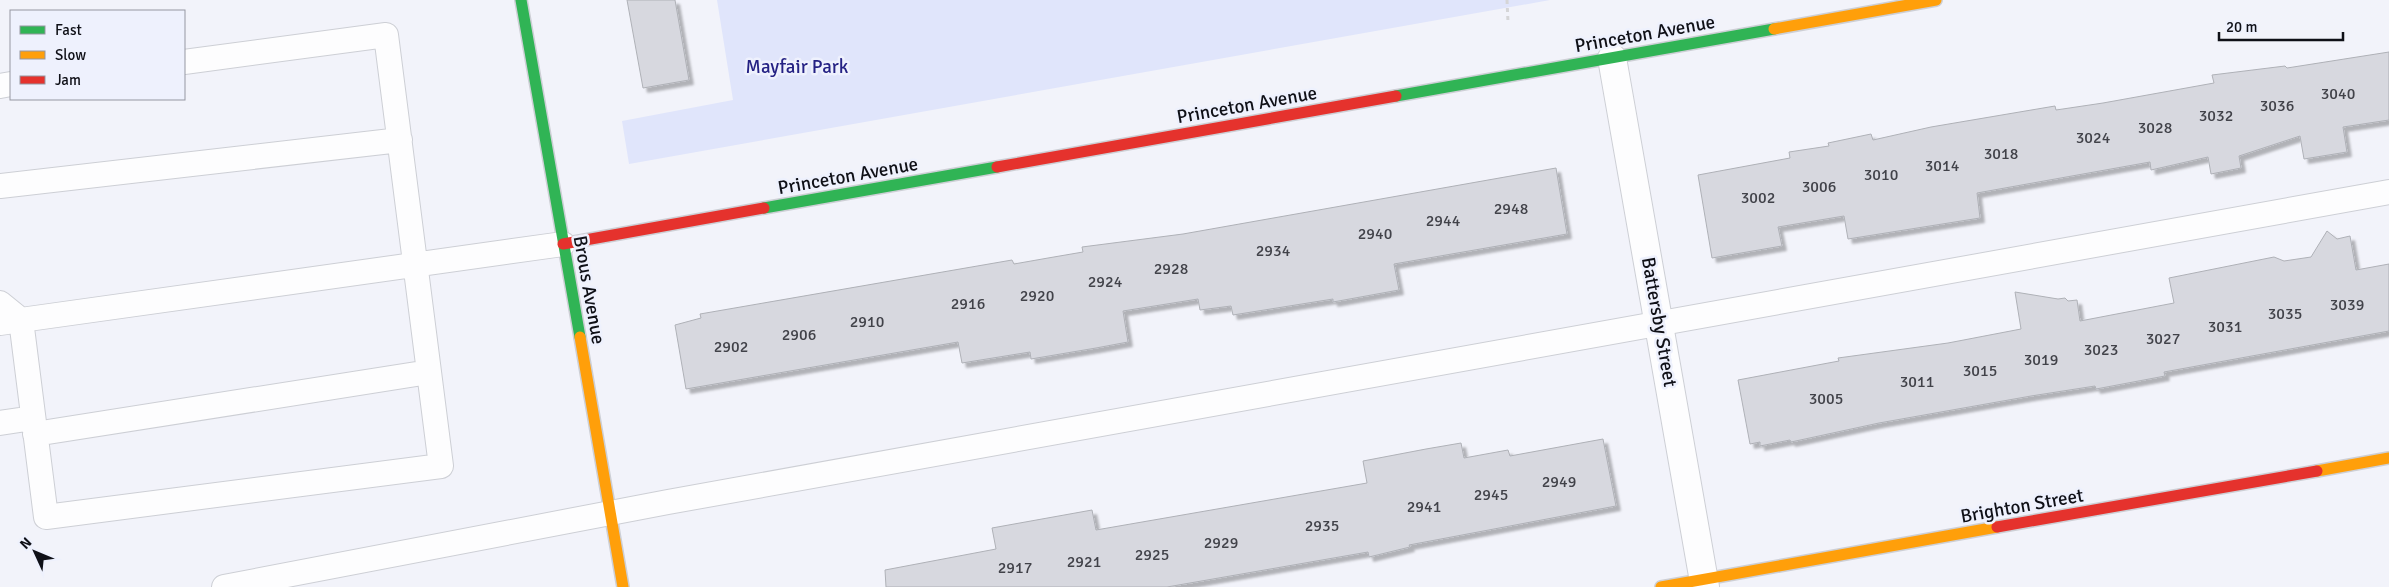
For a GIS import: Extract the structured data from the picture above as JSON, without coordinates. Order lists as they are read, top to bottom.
{
  "streets": {
    "street": [
      "Princeton Avenue",
      "Brous Avenue",
      "Battersby Street",
      "Brighton Street"
    ]
  },
  "crossings": [
    ["Princeton Avenue", "Brous Avenue"],
    ["Princeton Avenue", "Battersby Street"],
    ["Battersby Street", "Brighton Street"]
  ],
  "parks": ["Mayfair Park"],
  "house_numbers": [
    "3040",
    "3036",
    "3032",
    "3028",
    "3024",
    "3018",
    "3014",
    "3010",
    "3006",
    "3002",
    "2948",
    "2944",
    "2940",
    "2934",
    "2928",
    "2924",
    "2920",
    "2916",
    "3039",
    "3035",
    "2910",
    "3031",
    "2906",
    "3027",
    "2902",
    "3023",
    "3019",
    "3015",
    "3011",
    "3005",
    "2949",
    "2945",
    "2941",
    "2935",
    "2929",
    "2925",
    "2921",
    "2917"
  ],
  "legend": ["Fast", "Slow", "Jam"],
  "scale_bar": "20 m",
  "north": "top left"
}
